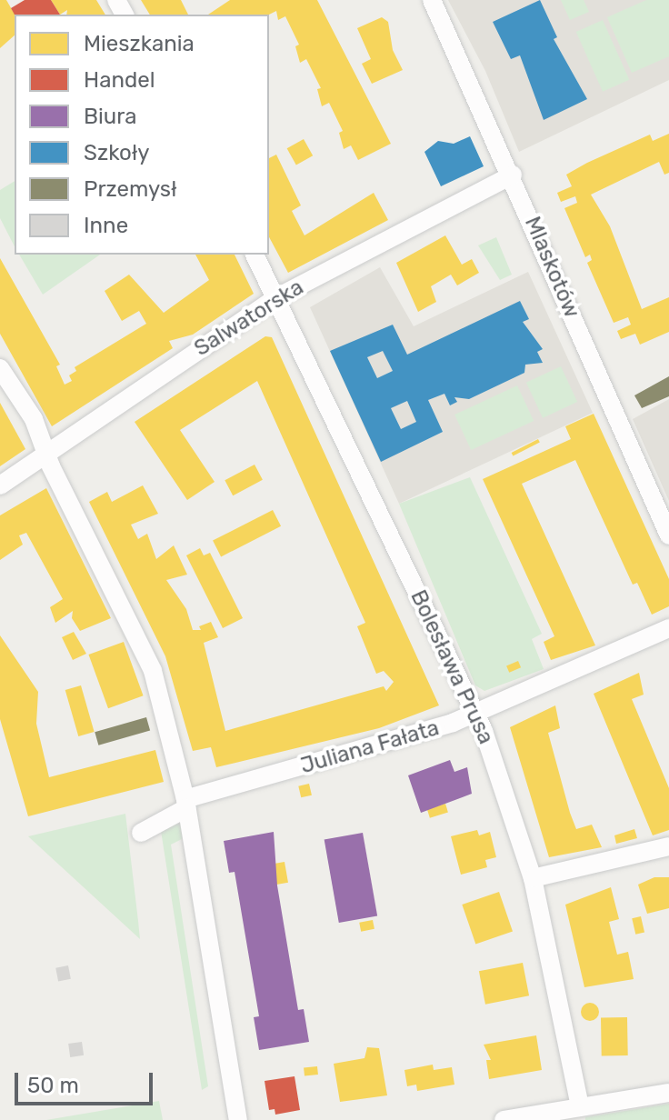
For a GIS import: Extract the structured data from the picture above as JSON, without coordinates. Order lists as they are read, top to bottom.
{
  "streets": {
    "street": [
      "Mlaskotów",
      "Salwatorska",
      "Bolesława Prusa",
      "Juliana Fałata"
    ]
  },
  "crossings": [
    ["Mlaskotów", "Salwatorska"],
    ["Salwatorska", "Bolesława Prusa"],
    ["Bolesława Prusa", "Juliana Fałata"]
  ],
  "legend": [
    "Mieszkania",
    "Handel",
    "Biura",
    "Szkoły",
    "Przemysł",
    "Inne"
  ],
  "scale_bar": "50 m"
}
